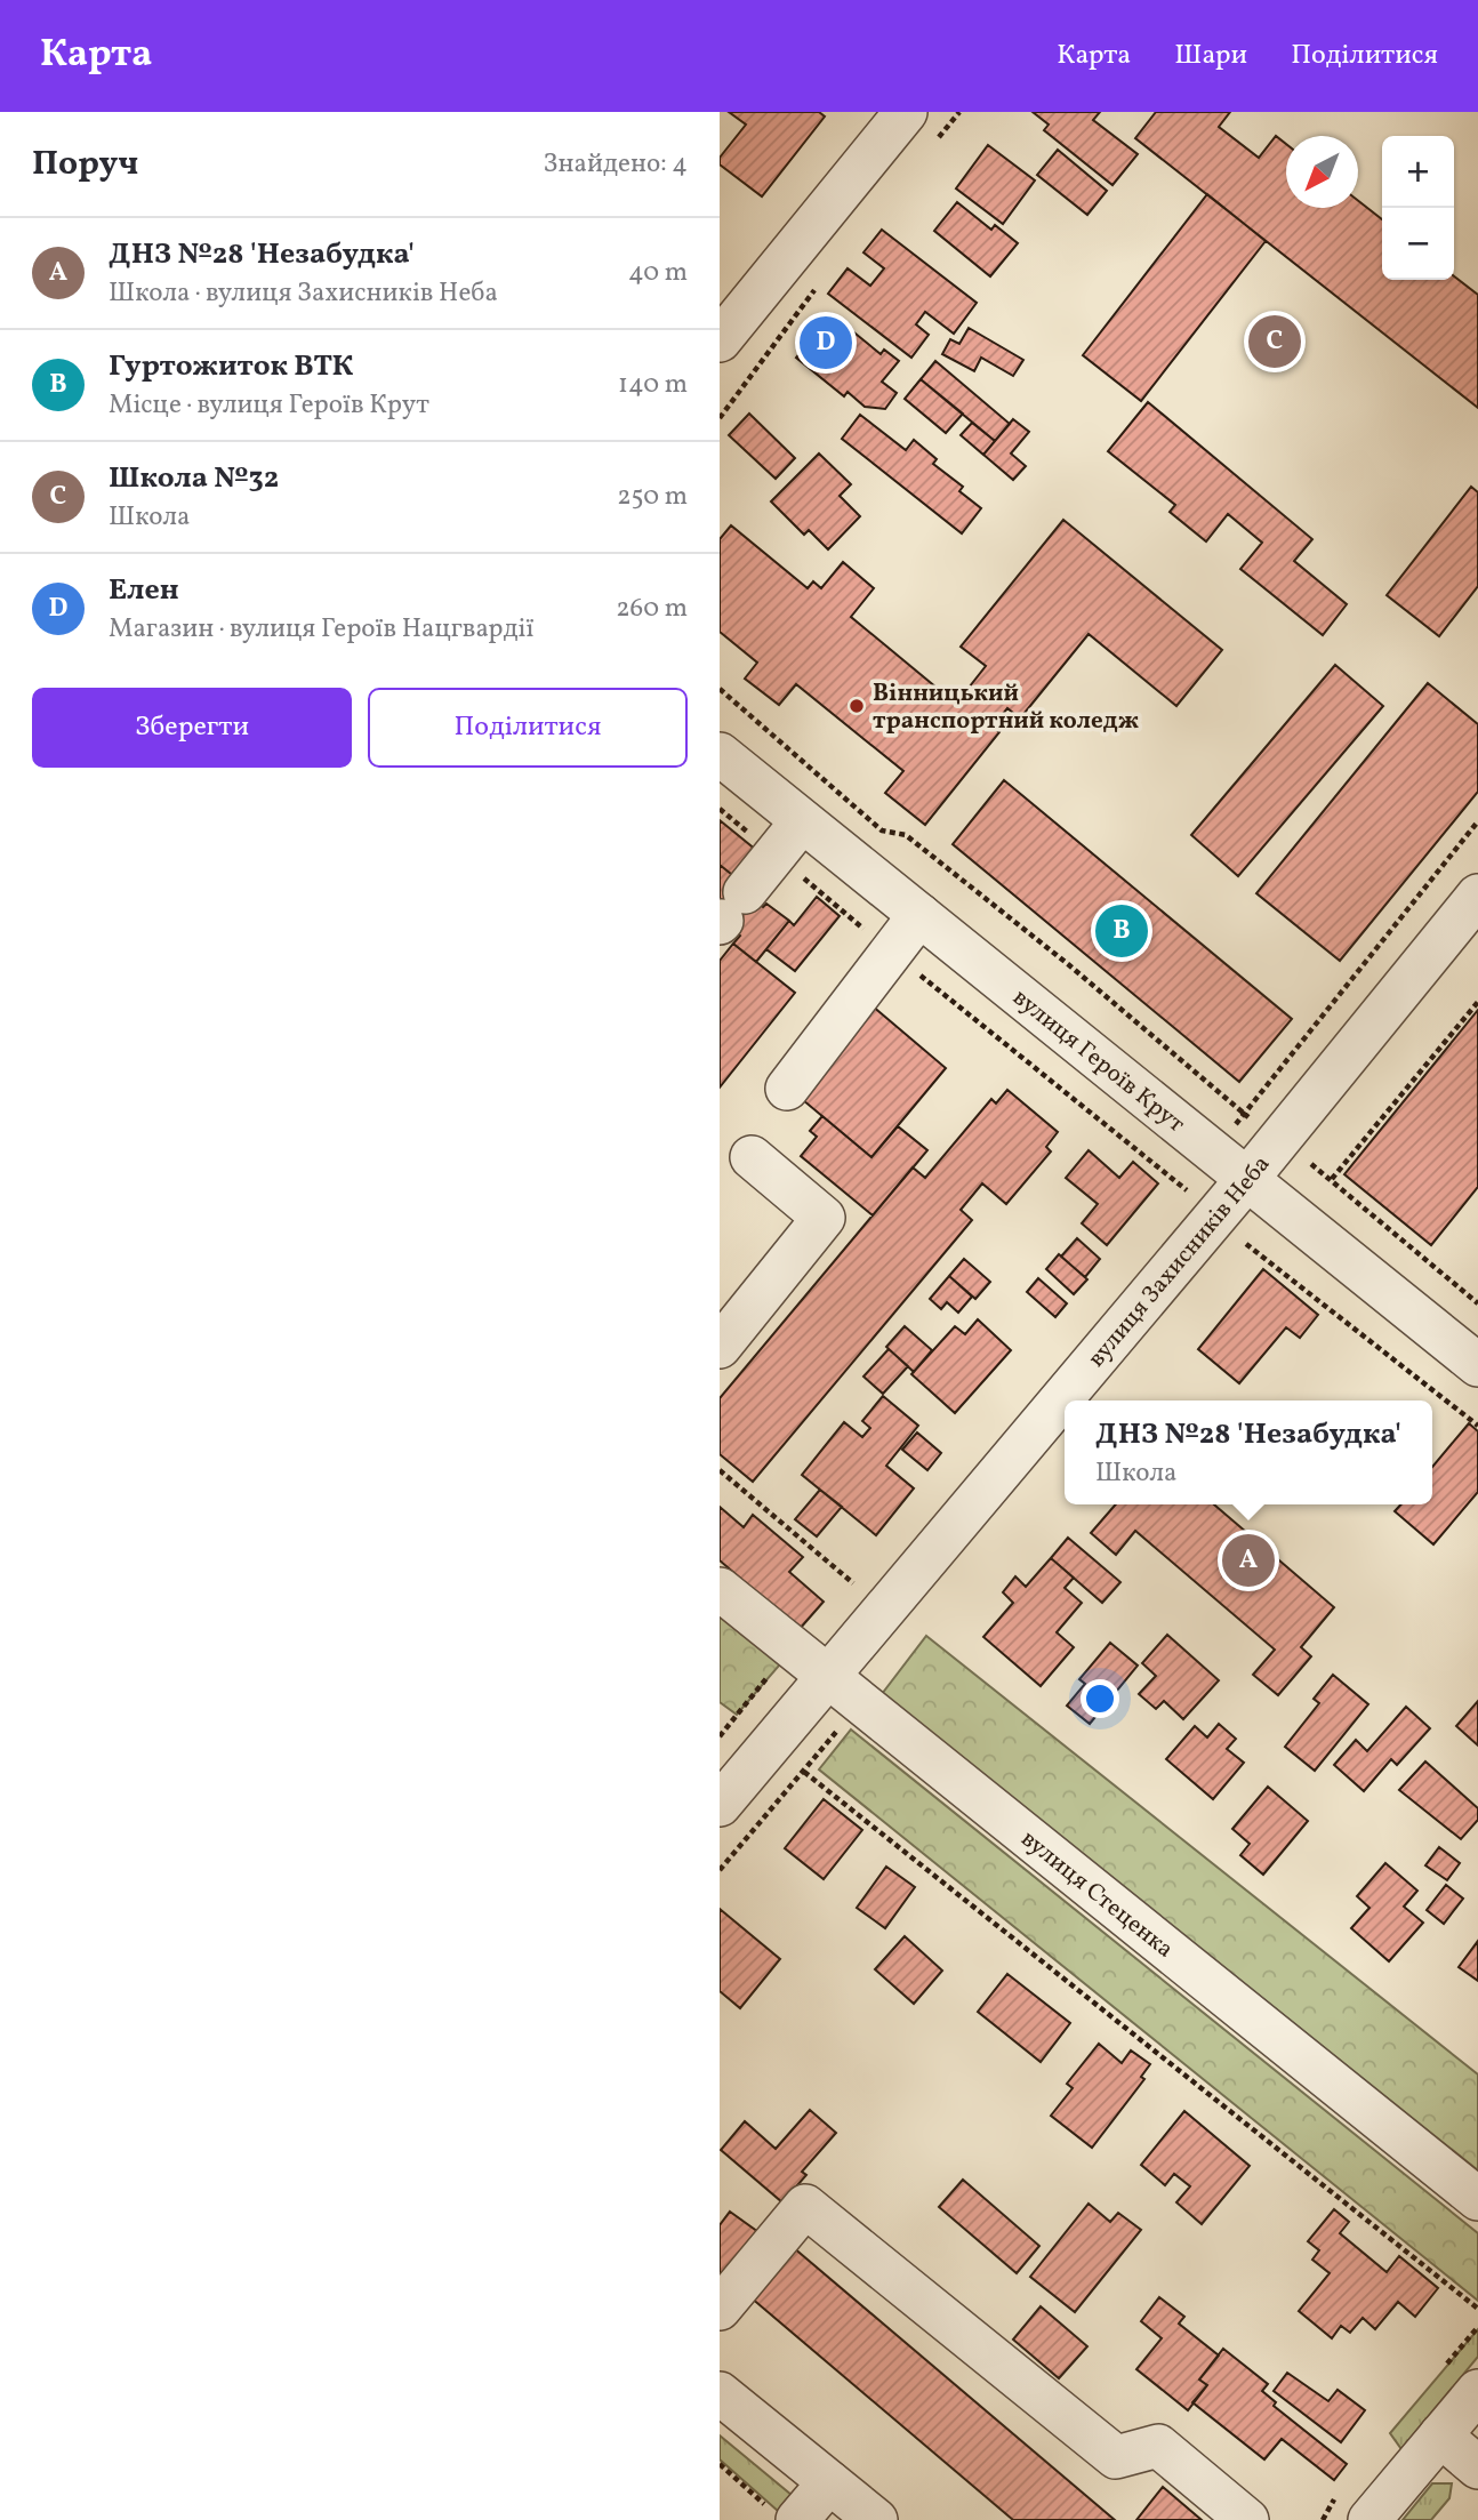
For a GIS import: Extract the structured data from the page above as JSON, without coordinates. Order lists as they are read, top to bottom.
{
  "streets": {
    "street": ["вулиця Героїв Крут", "вулиця Захисників Неба", "вулиця Стеценка"]
  },
  "crossings": [
    ["вулиця Героїв Крут", "вулиця Захисників Неба"],
    ["вулиця Захисників Неба", "вулиця Стеценка"]
  ],
  "places": ["Вінницький транспортний коледж"],
  "north": "bottom left",
  "page": {
    "header": "Карта",
    "nav": ["Карта", "Шари", "Поділитися"],
    "heading": ["Поруч", "Знайдено: 4"],
    "map_buttons": ["+", "−"],
    "list": [
      {
        "mark": "A",
        "name": "ДНЗ №28 'Незабудка'",
        "note": "Школа · вулиця Захисників Неба",
        "value": "40 m"
      },
      {
        "mark": "B",
        "name": "Гуртожиток ВТК",
        "note": "Місце · вулиця Героїв Крут",
        "value": "140 m"
      },
      {
        "mark": "C",
        "name": "Школа №32",
        "note": "Школа",
        "value": "250 m"
      },
      {
        "mark": "D",
        "name": "Елен",
        "note": "Магазин · вулиця Героїв Нацгвардії",
        "value": "260 m"
      }
    ],
    "pins": [
      "C",
      "D",
      "B",
      "A"
    ],
    "buttons": ["Зберегти", "Поділитися"],
    "popup": ["ДНЗ №28 'Незабудка'", "Школа"]
  }
}
